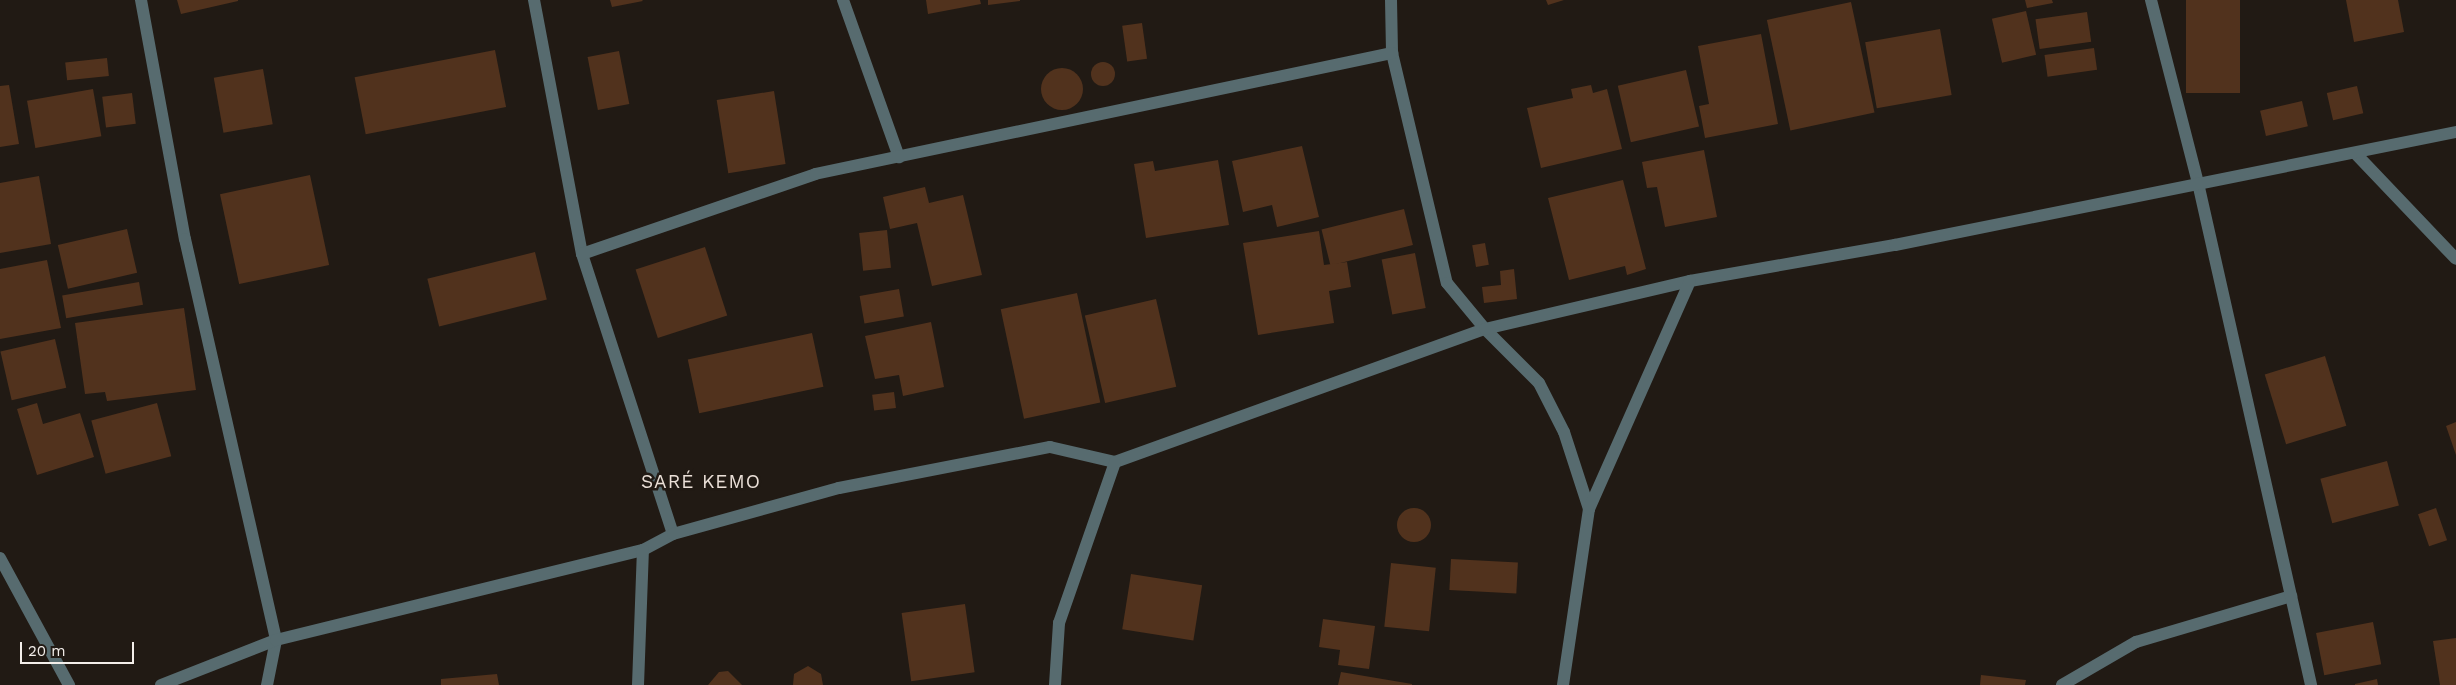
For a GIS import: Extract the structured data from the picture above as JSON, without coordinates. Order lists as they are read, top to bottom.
{
  "districts": ["SARÉ KEMO"],
  "scale_bar": "20 m"
}
